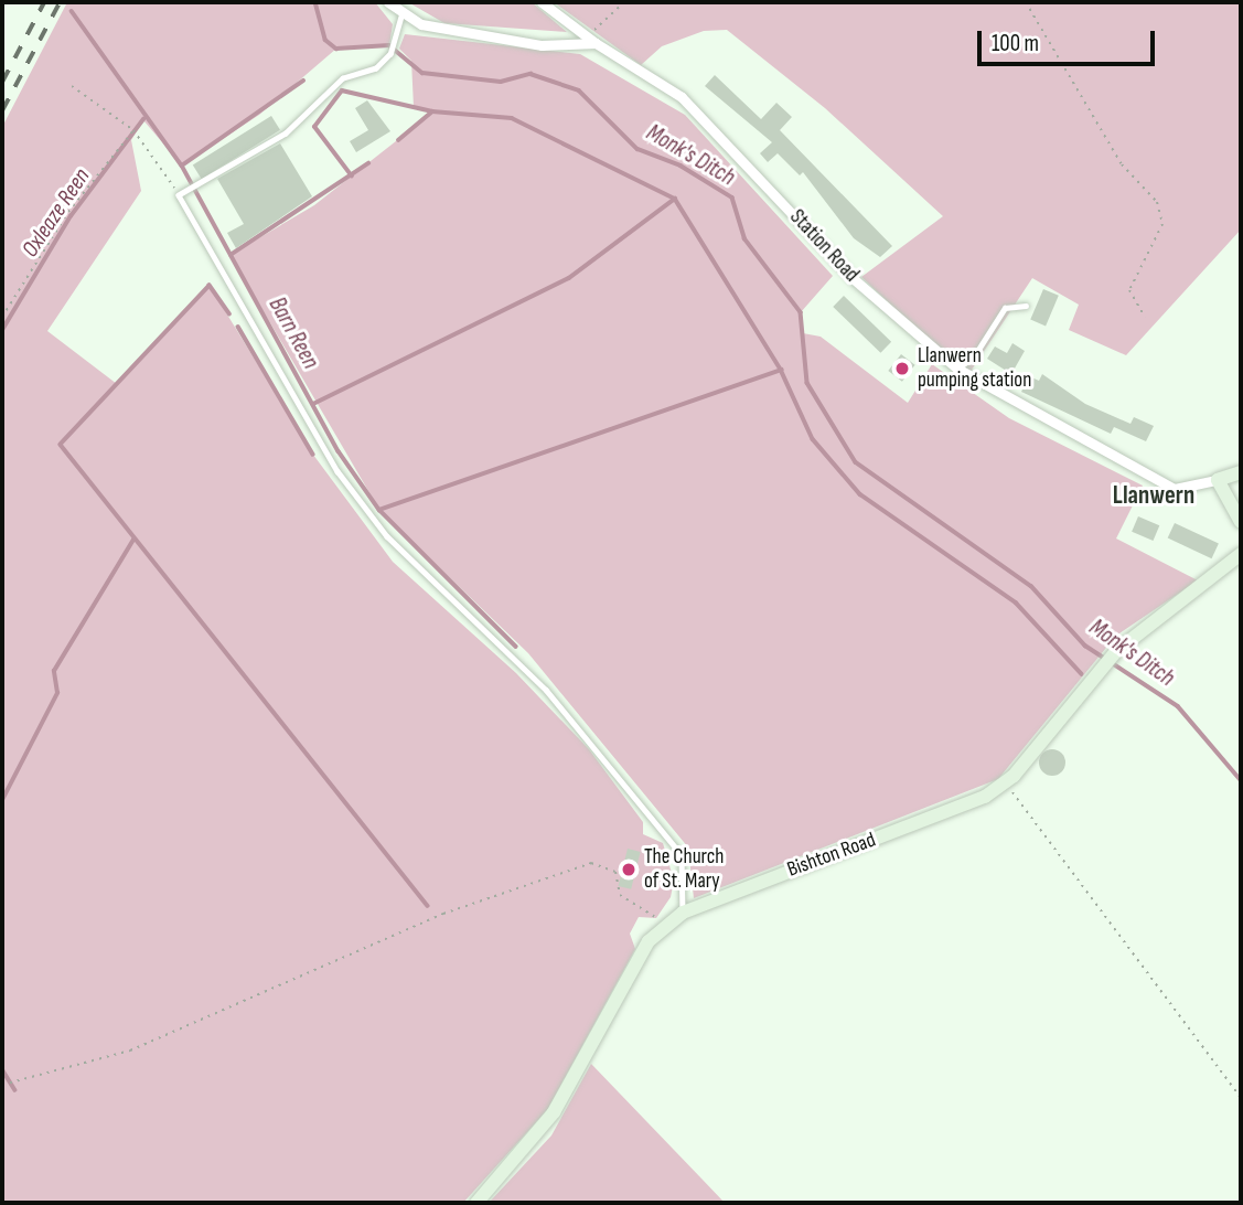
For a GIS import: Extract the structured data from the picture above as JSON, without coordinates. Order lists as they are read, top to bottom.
{
  "streets": {
    "street": ["Station Road", "Bishton Road"]
  },
  "districts": ["Llanwern"],
  "water": ["Monk's Ditch", "Oxleaze Reen", "Barn Reen"],
  "places": ["Llanwern pumping station", "The Church of St. Mary"],
  "scale_bar": "100 m"
}
